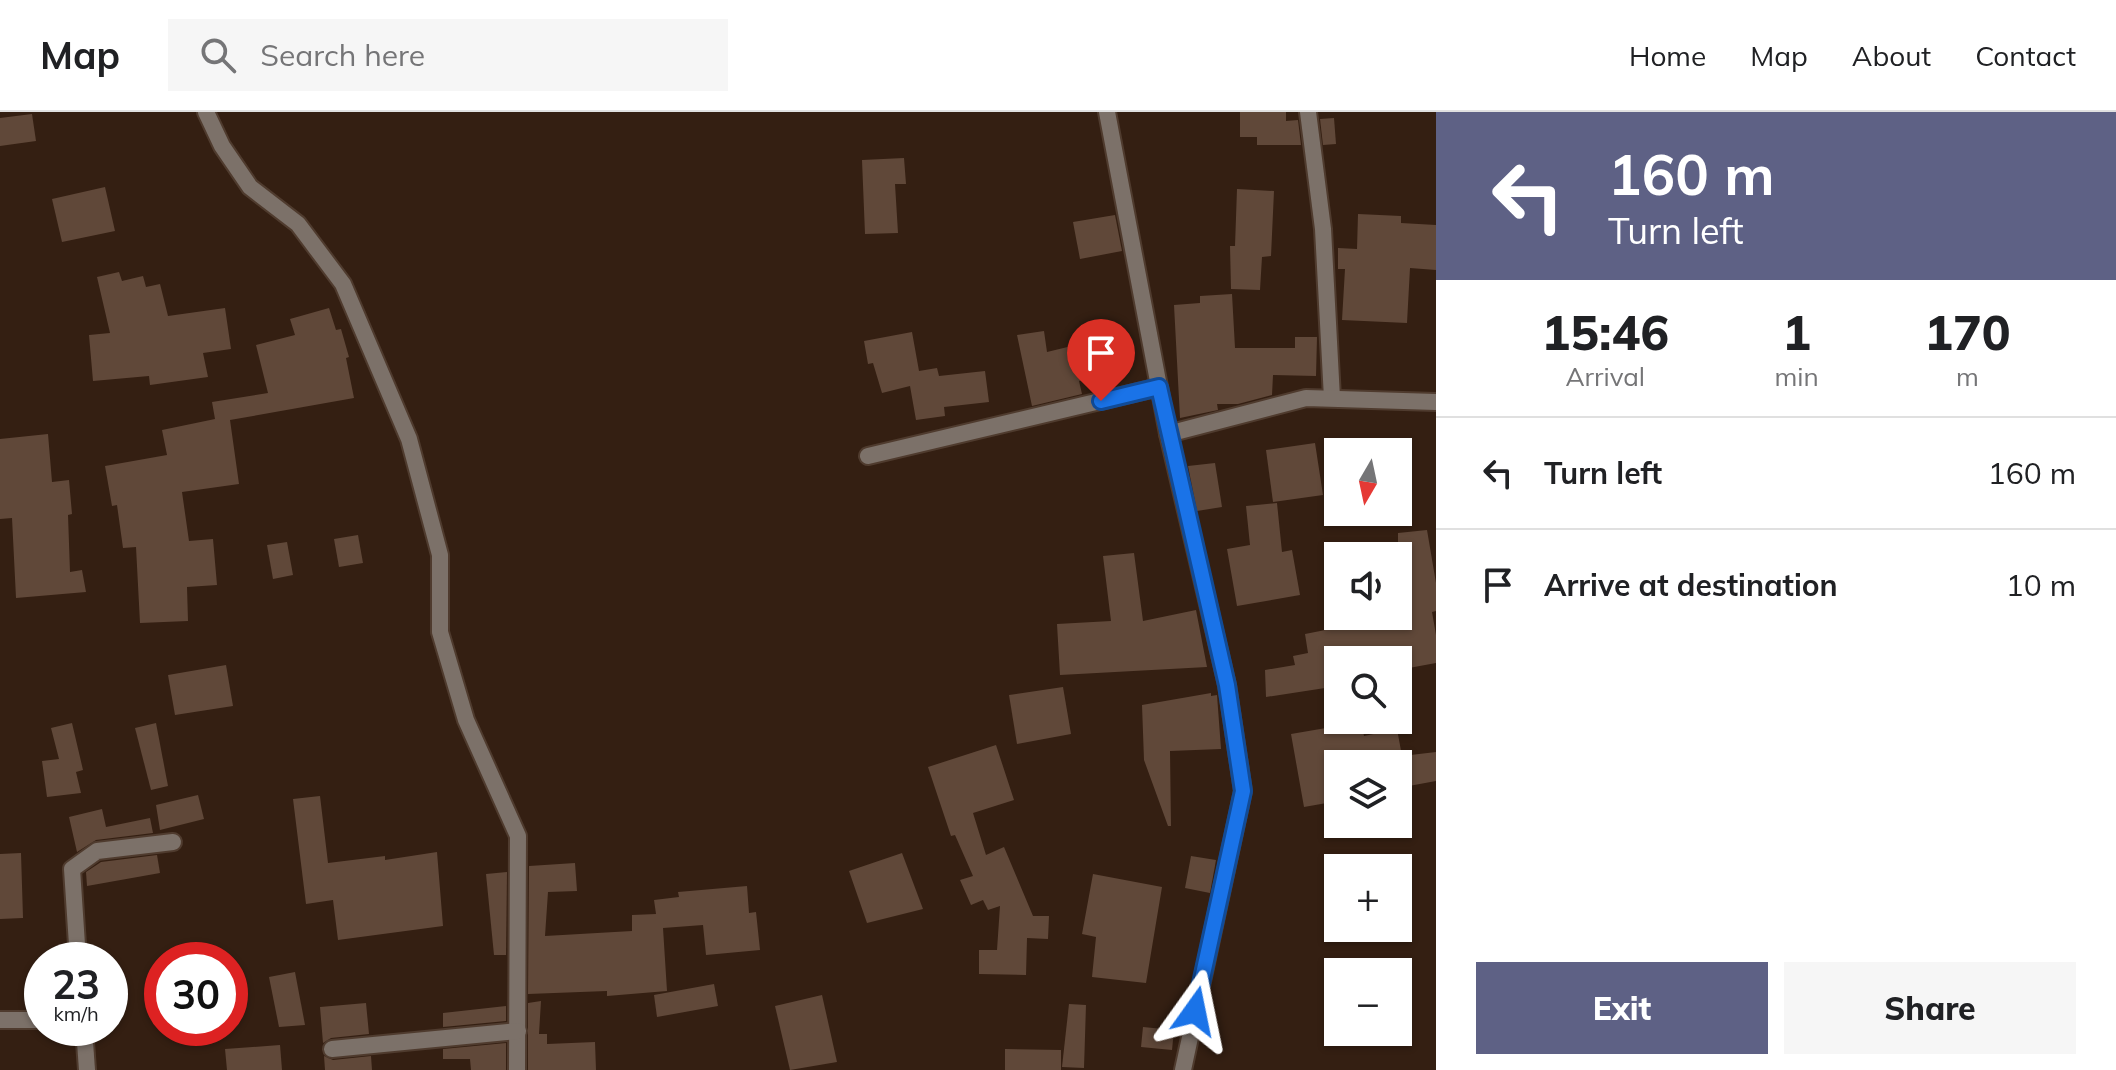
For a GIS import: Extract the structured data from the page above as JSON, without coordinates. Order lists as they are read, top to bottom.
{
  "north": "bottom",
  "page": {
    "header": "Map",
    "search": "Search here",
    "nav": [
      "Home",
      "Map",
      "About",
      "Contact"
    ],
    "turn": ["160 m", "Turn left"],
    "eta": [
      "15:46",
      "Arrival",
      "1",
      "min",
      "170",
      "m"
    ],
    "list": [
      {
        "name": "Turn left",
        "value": "160 m"
      },
      {
        "name": "Arrive at destination",
        "value": "10 m"
      }
    ],
    "map_buttons": ["+", "−"],
    "speed": "23 km/h",
    "limit": "30",
    "buttons": ["Exit", "Share"]
  }
}
